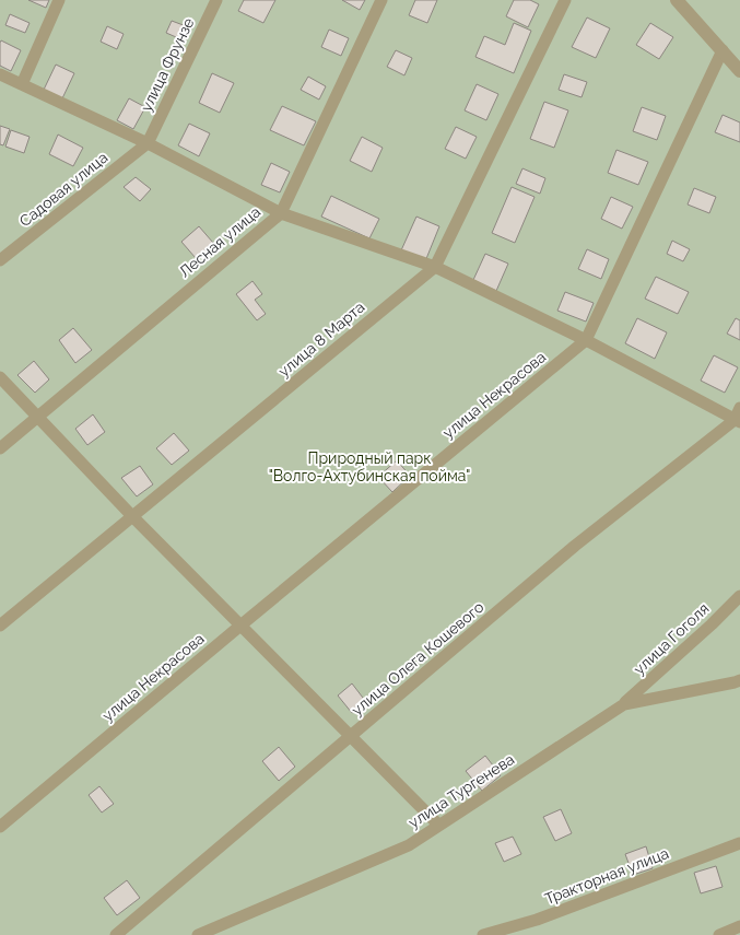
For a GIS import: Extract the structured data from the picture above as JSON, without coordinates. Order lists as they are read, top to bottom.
{
  "streets": {
    "street": [
      "улица Фрунзе",
      "Садовая улица",
      "Лесная улица",
      "улица 8 Марта",
      "улица Некрасова",
      "улица Гоголя",
      "улица Олега Кошевого",
      "улица Тургенева",
      "Тракторная улица"
    ]
  },
  "crossings": [
    ["улица Фрунзе", "Садовая улица"],
    ["улица Гоголя", "улица Тургенева"]
  ],
  "parks": ["Природный парк \"Волго-Ахтубинская пойма\""]
}
